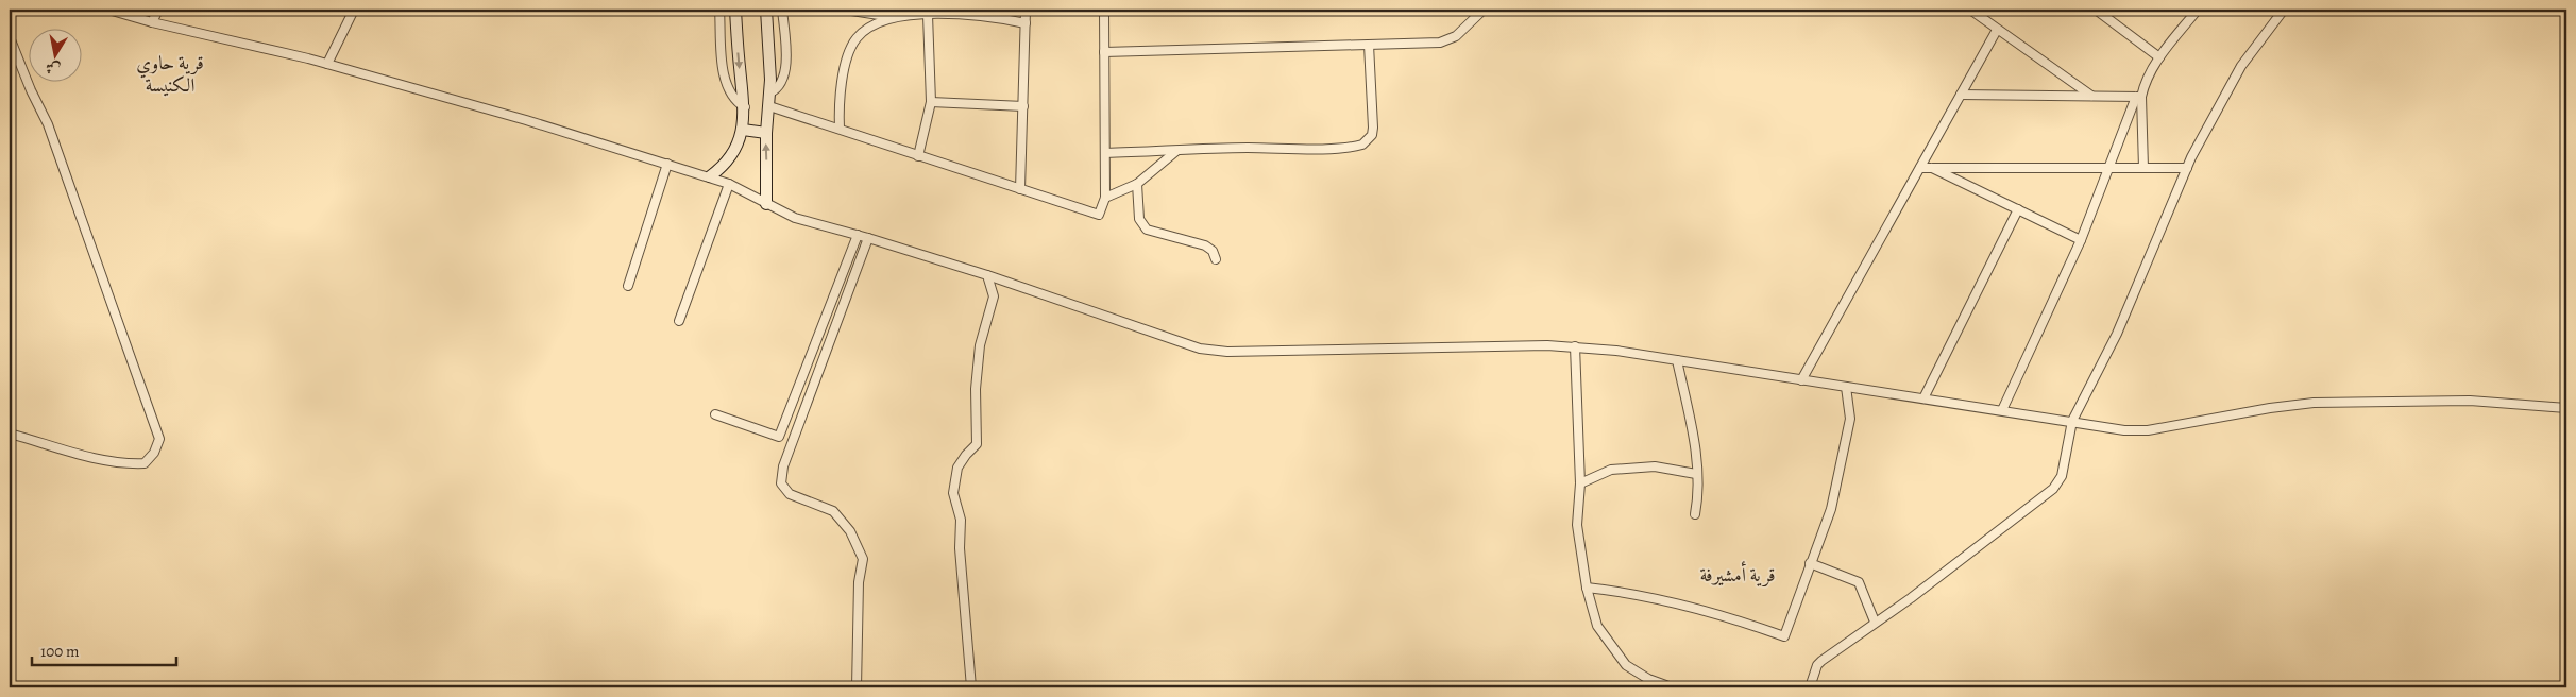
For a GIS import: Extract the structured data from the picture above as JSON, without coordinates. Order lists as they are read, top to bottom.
{
  "districts": ["قرية حاوي الكنيسة", "قرية أمشيرفة"],
  "scale_bar": "100 m",
  "north": "bottom"
}
